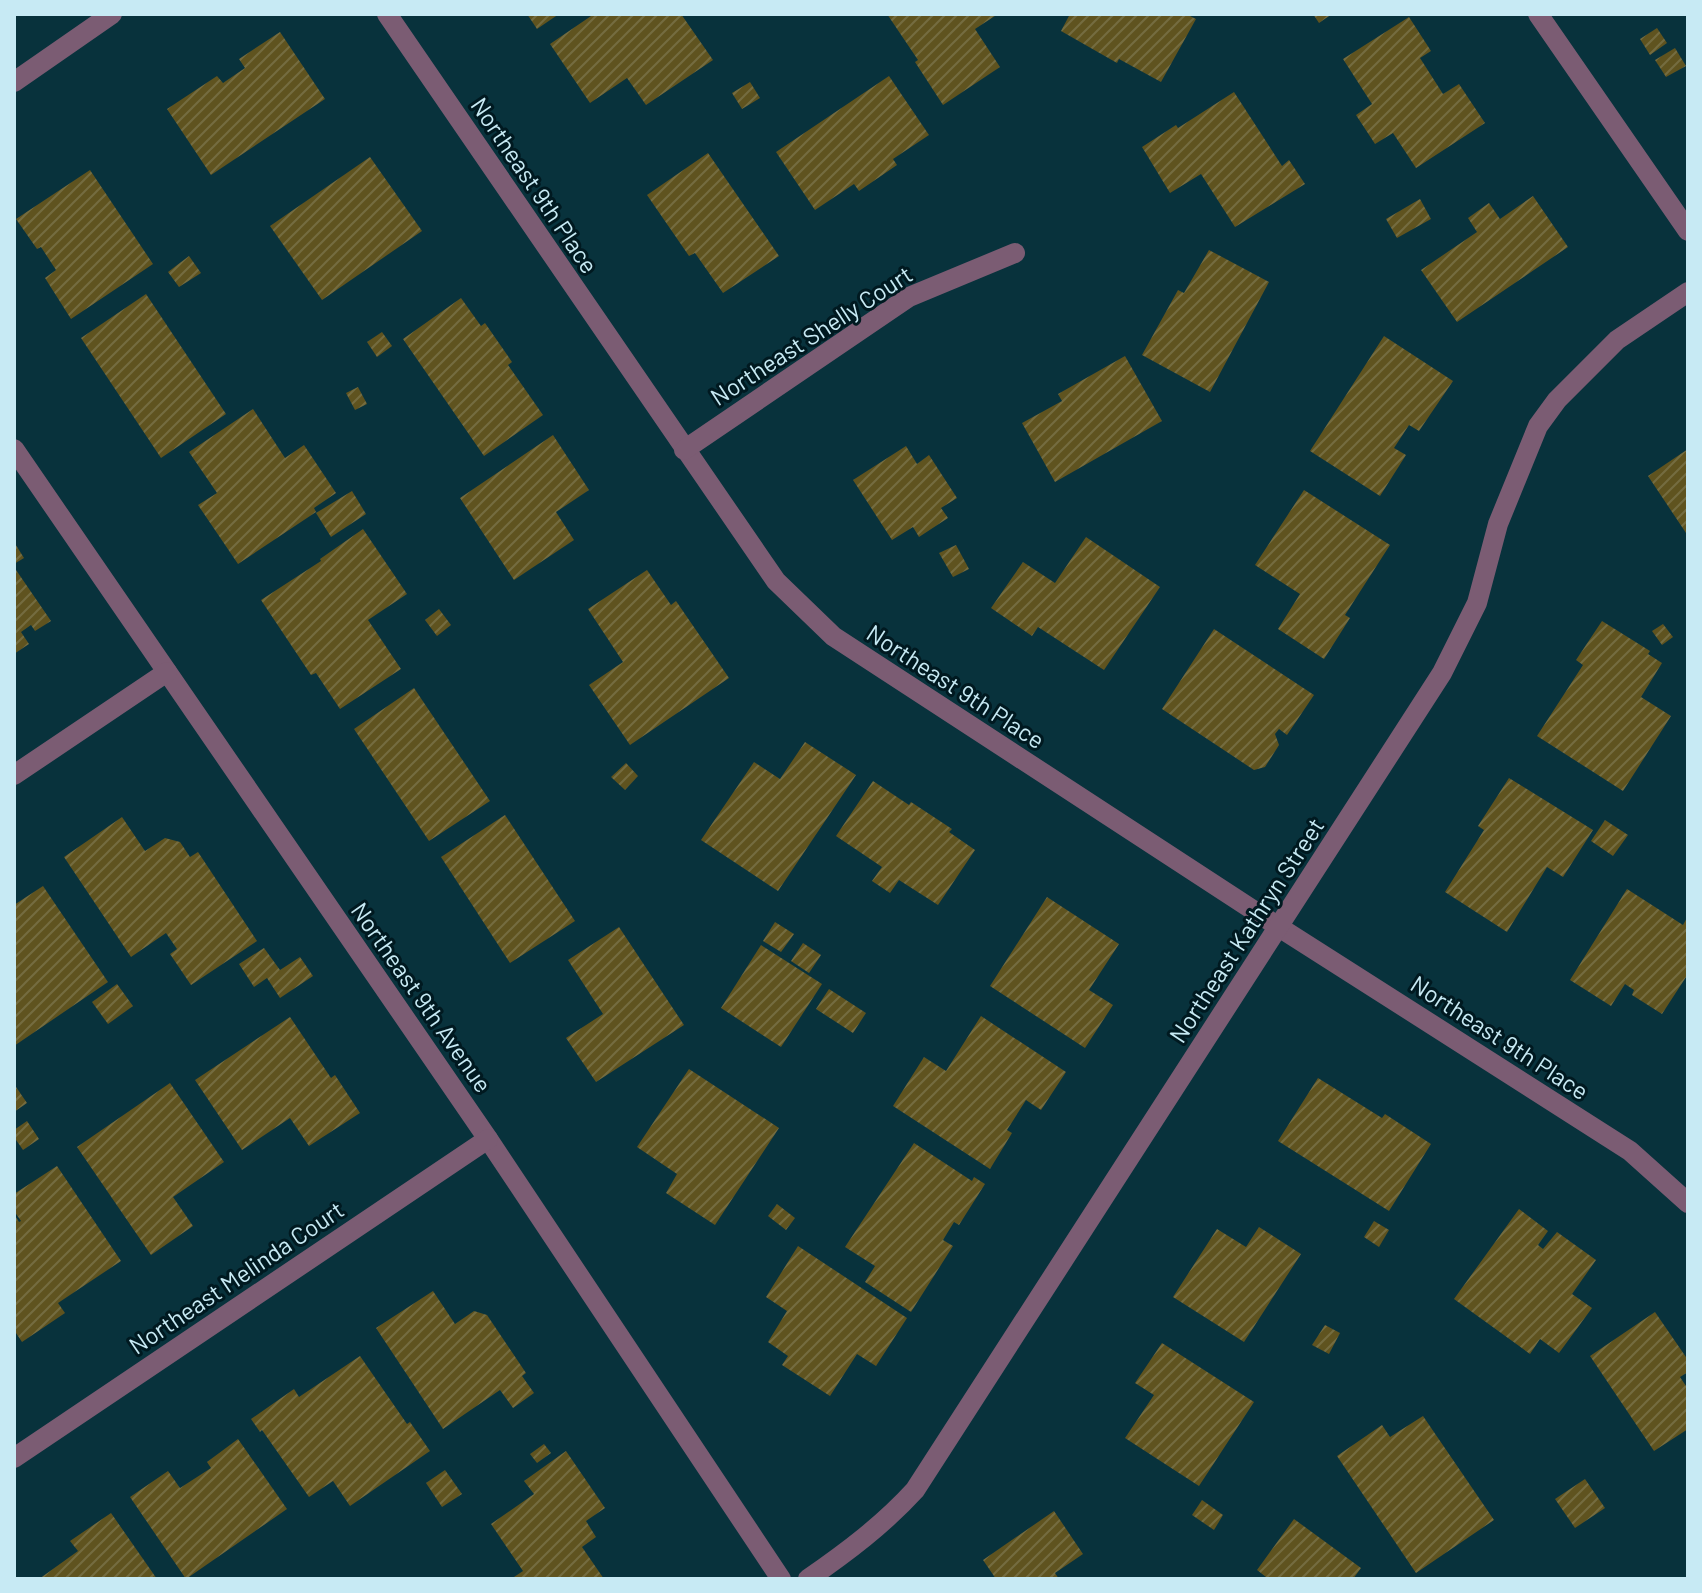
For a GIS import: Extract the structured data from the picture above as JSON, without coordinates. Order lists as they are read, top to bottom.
{
  "streets": {
    "street": [
      "Northeast 9th Place",
      "Northeast Shelly Court",
      "Northeast Kathryn Street",
      "Northeast 9th Avenue",
      "Northeast Melinda Court"
    ]
  },
  "crossings": [
    ["Northeast 9th Place", "Northeast Shelly Court"],
    ["Northeast 9th Place", "Northeast Kathryn Street"],
    ["Northeast 9th Avenue", "Northeast Melinda Court"]
  ]
}
